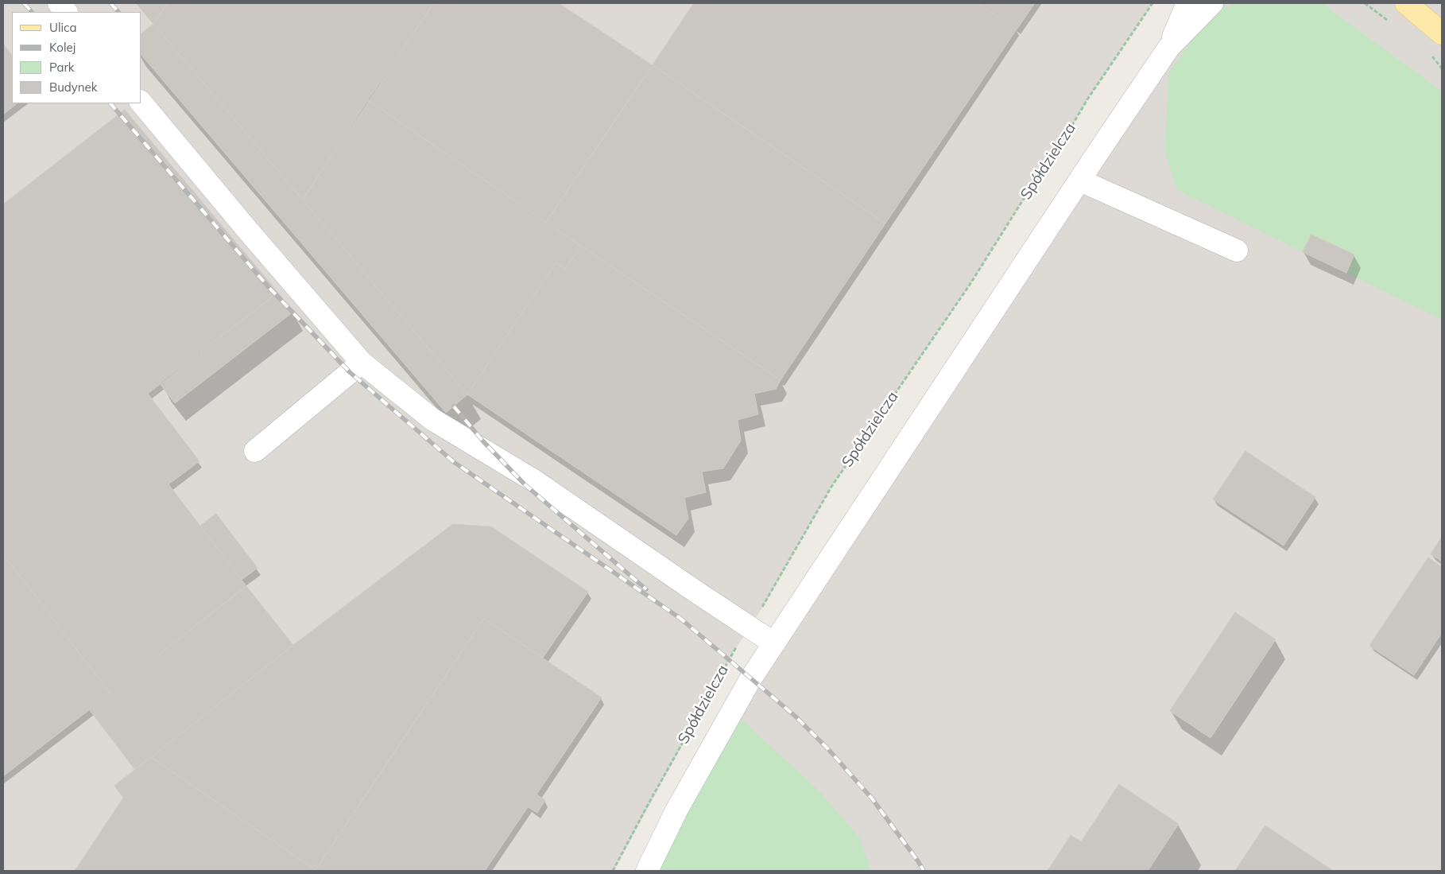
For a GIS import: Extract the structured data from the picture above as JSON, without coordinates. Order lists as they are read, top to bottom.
{
  "streets": {
    "street": ["Spółdzielcza"]
  },
  "legend": [
    "Ulica",
    "Kolej",
    "Park",
    "Budynek"
  ]
}
